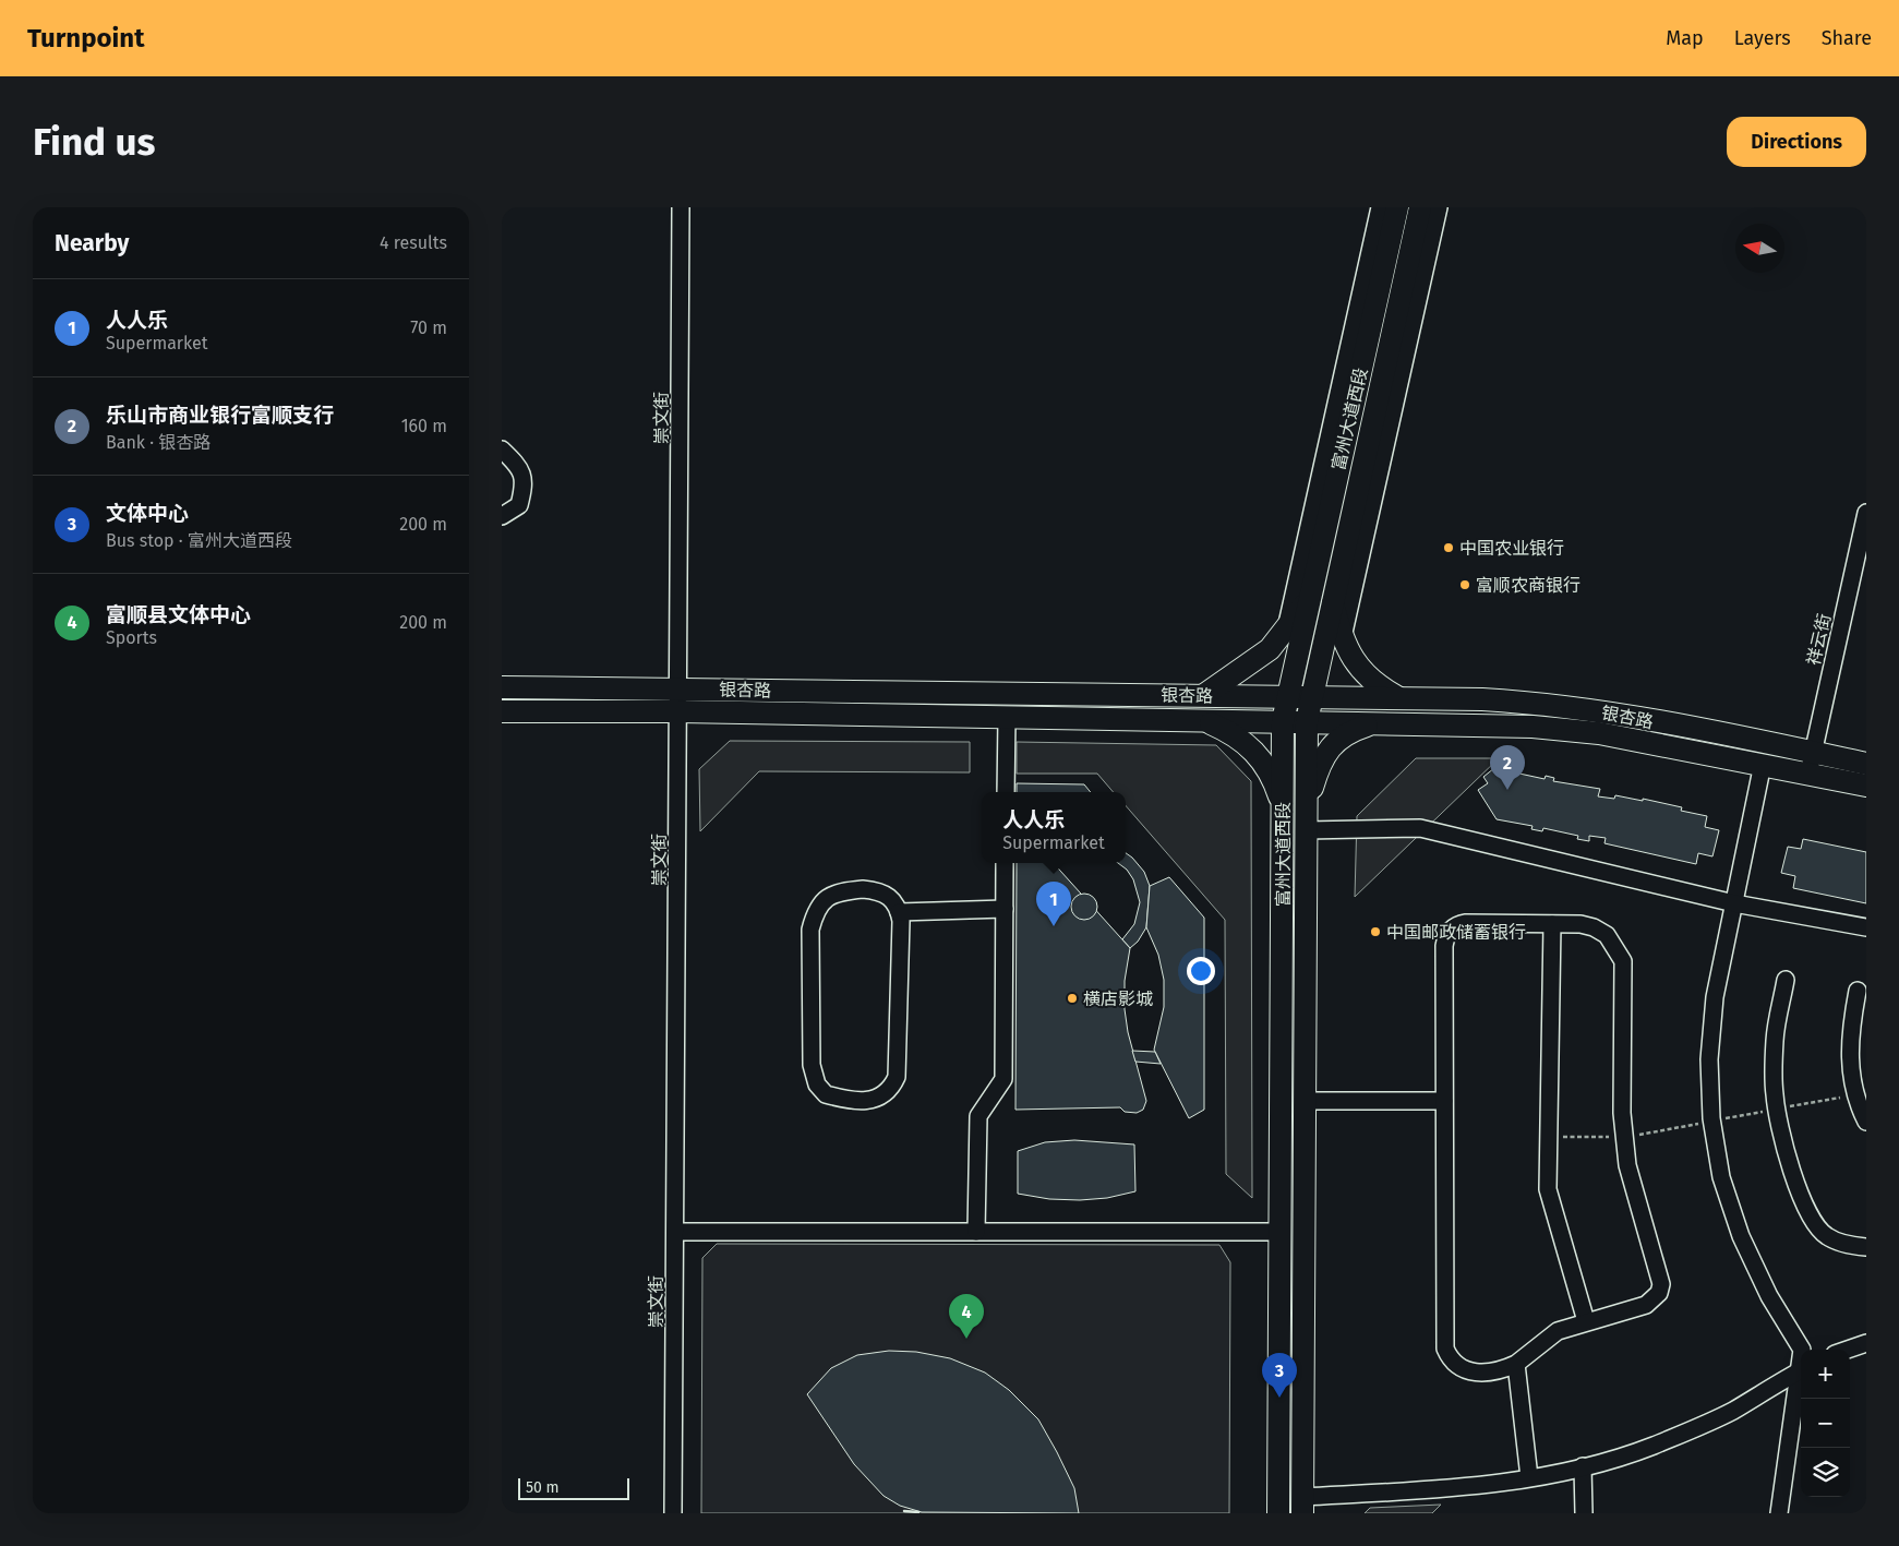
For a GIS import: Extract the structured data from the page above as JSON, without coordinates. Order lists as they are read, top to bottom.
{
  "streets": {
    "main road": ["富州大道西段", "银杏路"],
    "street": ["崇文街", "祥云街"]
  },
  "crossings": [
    ["崇文街", "银杏路"],
    ["富州大道西段", "银杏路"],
    ["祥云街", "银杏路"]
  ],
  "places": [
    "中国农业银行",
    "富顺农商银行",
    "中国邮政储蓄银行",
    "横店影城"
  ],
  "scale_bar": "50 m",
  "north": "left",
  "page": {
    "header": "Turnpoint",
    "nav": ["Map", "Layers", "Share"],
    "buttons": "Directions",
    "title": "Find us",
    "heading": ["Nearby", "4 results"],
    "list": [
      {
        "mark": "1",
        "name": "人人乐",
        "note": "Supermarket",
        "value": "70 m"
      },
      {
        "mark": "2",
        "name": "乐山市商业银行富顺支行",
        "note": "Bank · 银杏路",
        "value": "160 m"
      },
      {
        "mark": "3",
        "name": "文体中心",
        "note": "Bus stop · 富州大道西段",
        "value": "200 m"
      },
      {
        "mark": "4",
        "name": "富顺县文体中心",
        "note": "Sports",
        "value": "200 m"
      }
    ],
    "pins": [
      "2",
      "1",
      "4",
      "3"
    ],
    "popup": ["人人乐", "Supermarket"],
    "map_buttons": ["+", "−"],
    "scale": "50 m"
  }
}
